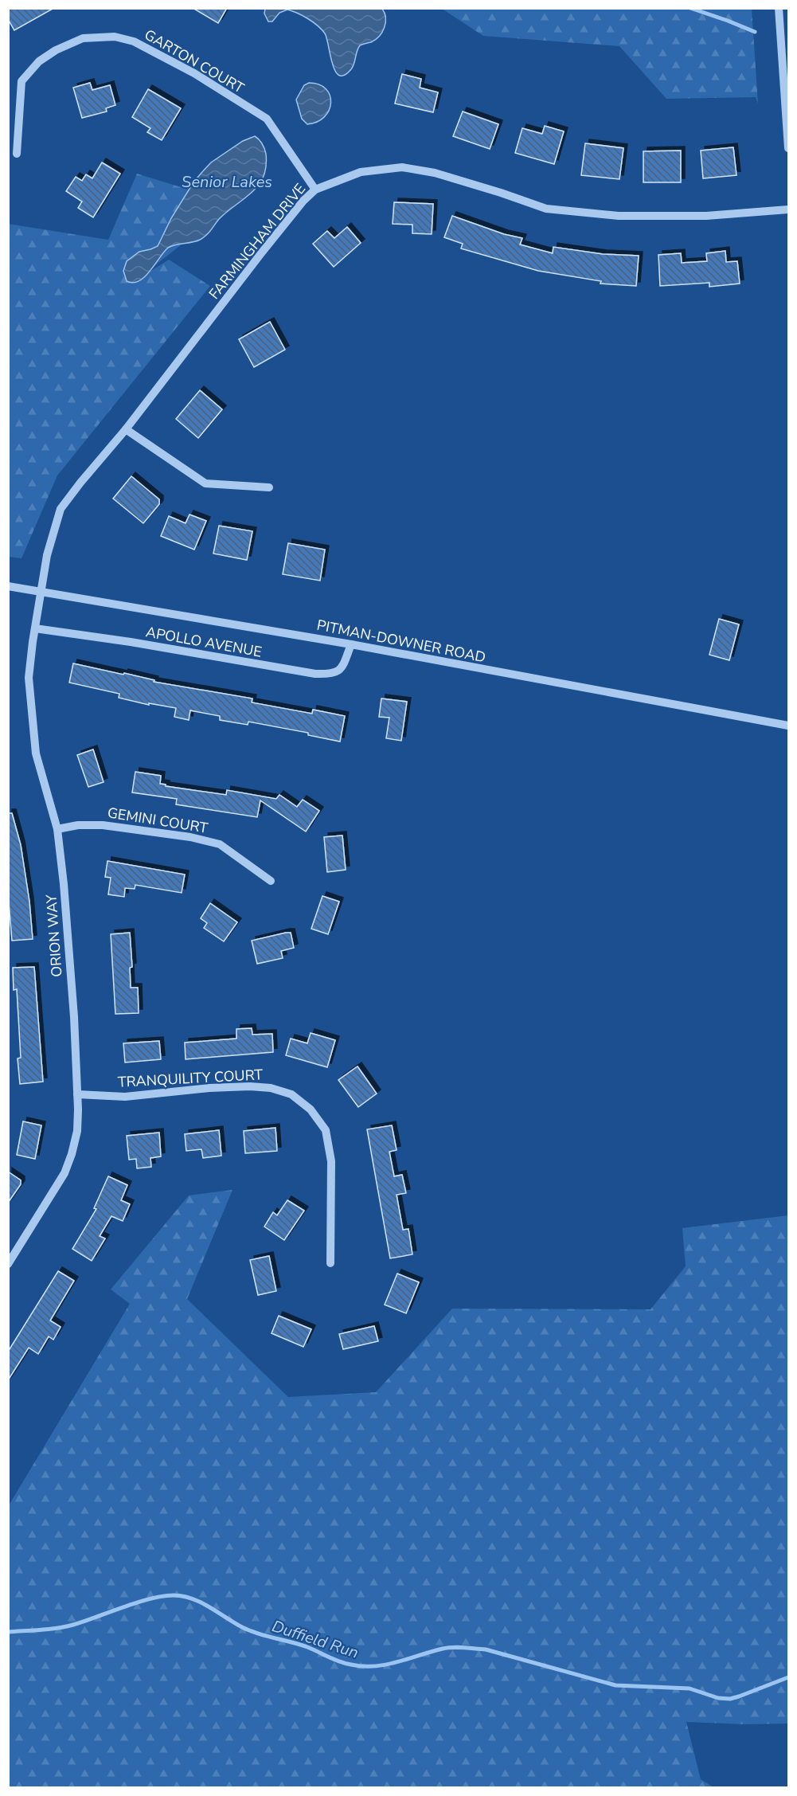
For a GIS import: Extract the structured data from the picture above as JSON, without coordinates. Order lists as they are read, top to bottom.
{
  "streets": {
    "street": [
      "GARTON COURT",
      "FARMINGHAM DRIVE",
      "PITMAN-DOWNER ROAD",
      "APOLLO AVENUE",
      "GEMINI COURT",
      "ORION WAY",
      "TRANQUILITY COURT"
    ]
  },
  "crossings": [
    ["GARTON COURT", "FARMINGHAM DRIVE"],
    ["FARMINGHAM DRIVE", "PITMAN-DOWNER ROAD"],
    ["FARMINGHAM DRIVE", "ORION WAY"],
    ["PITMAN-DOWNER ROAD", "APOLLO AVENUE"],
    ["PITMAN-DOWNER ROAD", "ORION WAY"],
    ["APOLLO AVENUE", "ORION WAY"],
    ["GEMINI COURT", "ORION WAY"],
    ["ORION WAY", "TRANQUILITY COURT"]
  ],
  "water": ["Senior Lakes", "Duffield Run"]
}
